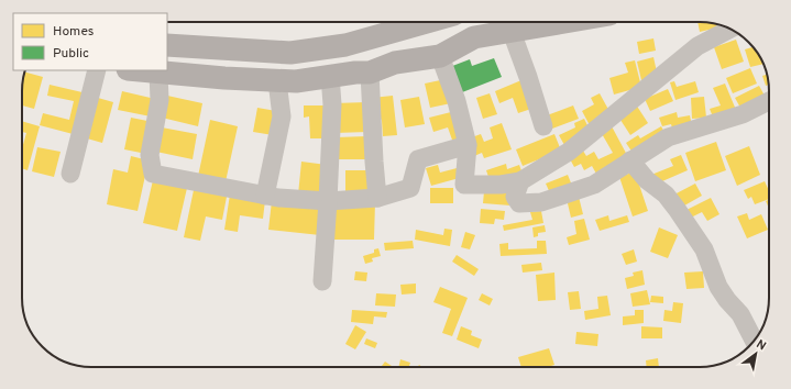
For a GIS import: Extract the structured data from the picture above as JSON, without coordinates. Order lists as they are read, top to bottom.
{
  "legend": ["Homes", "Public"],
  "north": "top right"
}
